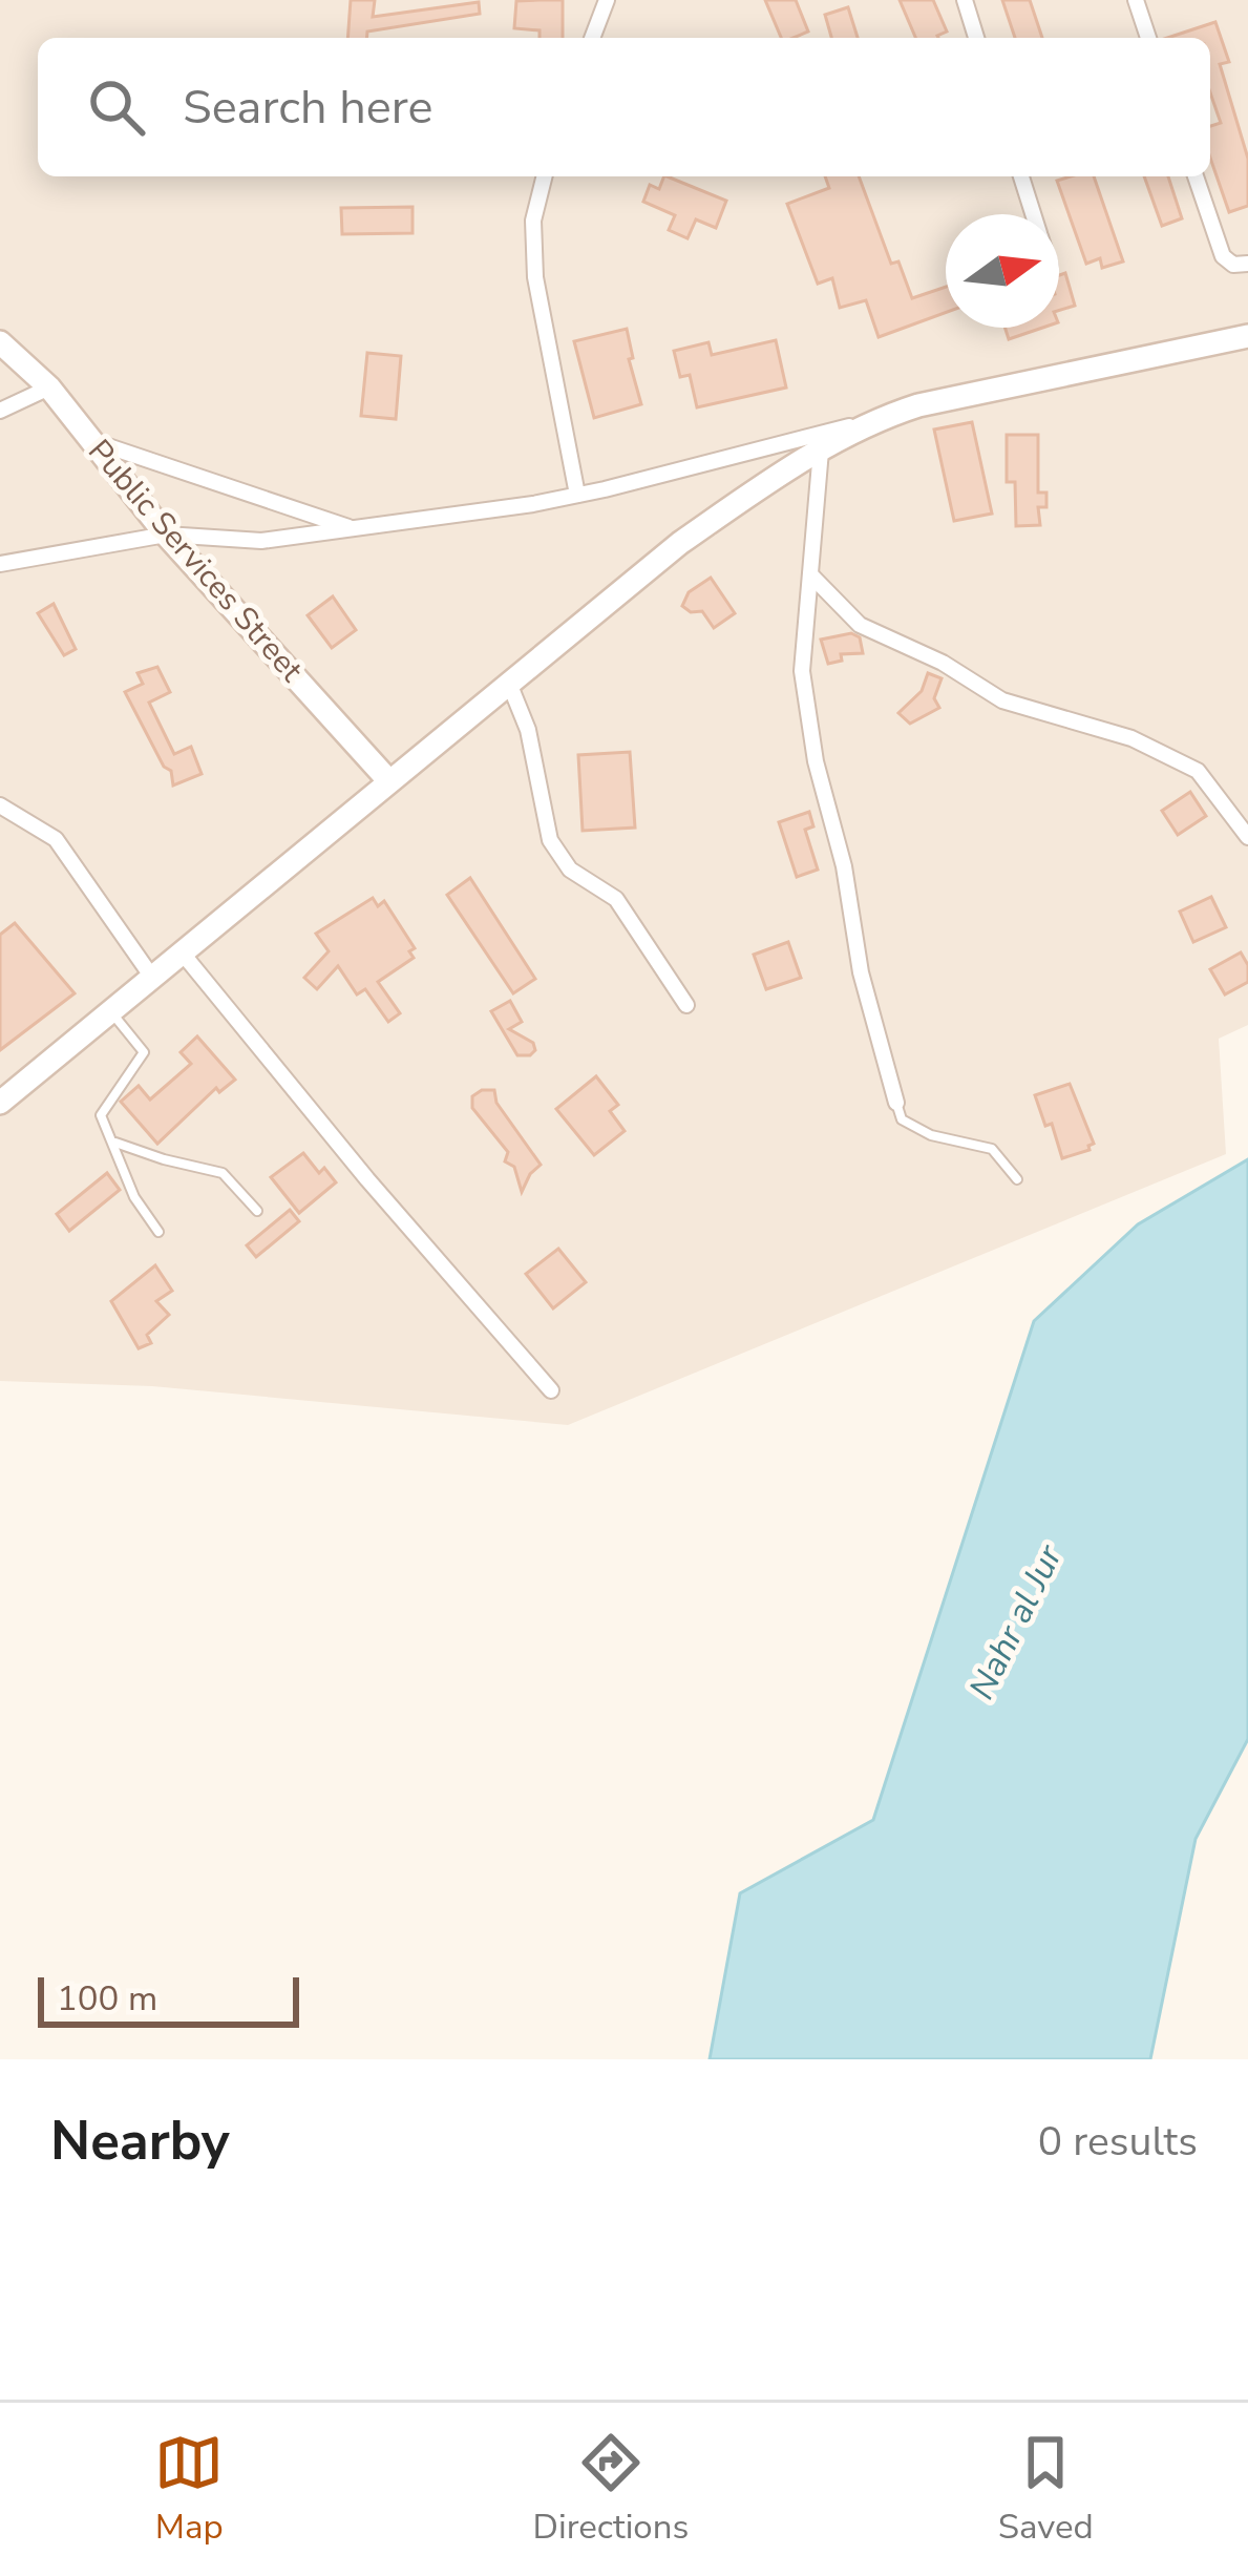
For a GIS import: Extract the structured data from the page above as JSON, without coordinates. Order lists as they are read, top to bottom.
{
  "streets": {
    "street": ["Public Services Street"]
  },
  "water": ["Nahr al Jur"],
  "scale_bar": "100 m",
  "north": "right",
  "page": {
    "search": "Search here",
    "scale": "100 m",
    "heading": ["Nearby", "0 results"],
    "nav": ["Map", "Directions", "Saved"]
  }
}
